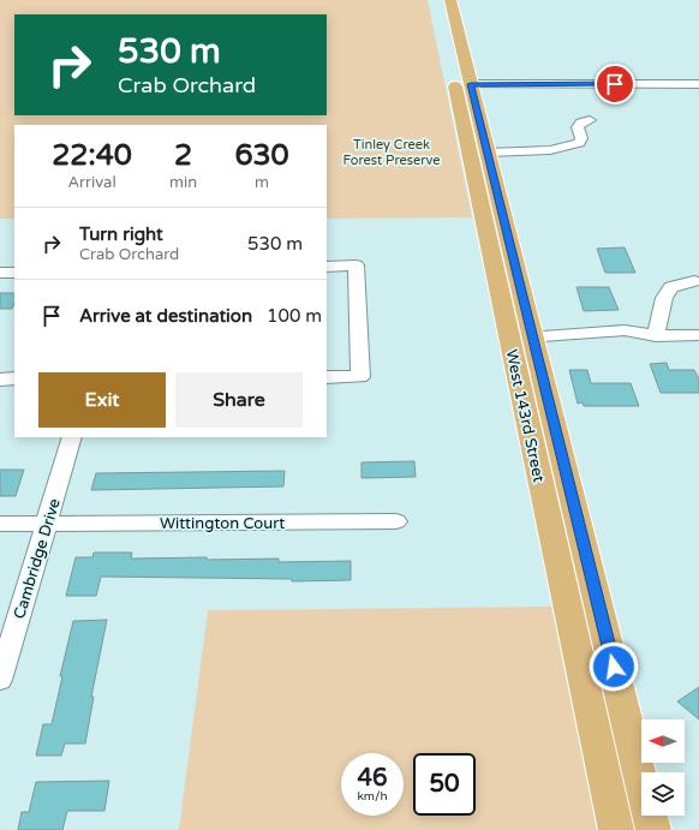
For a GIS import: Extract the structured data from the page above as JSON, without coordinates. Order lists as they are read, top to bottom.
{
  "streets": {
    "main road": ["West 143rd Street"],
    "street": ["Wittington Court", "Cambridge Drive"]
  },
  "crossings": [
    ["Wittington Court", "Cambridge Drive"]
  ],
  "parks": ["Tinley Creek Forest Preserve"],
  "north": "left",
  "page": {
    "turn": ["530 m", "Crab Orchard"],
    "eta": [
      "22:40",
      "Arrival",
      "2",
      "min",
      "630",
      "m"
    ],
    "list": [
      {
        "name": "Turn right",
        "note": "Crab Orchard",
        "value": "530 m"
      },
      {
        "name": "Arrive at destination",
        "value": "100 m"
      }
    ],
    "buttons": ["Exit", "Share"],
    "speed": "46 km/h",
    "limit": "50"
  }
}
